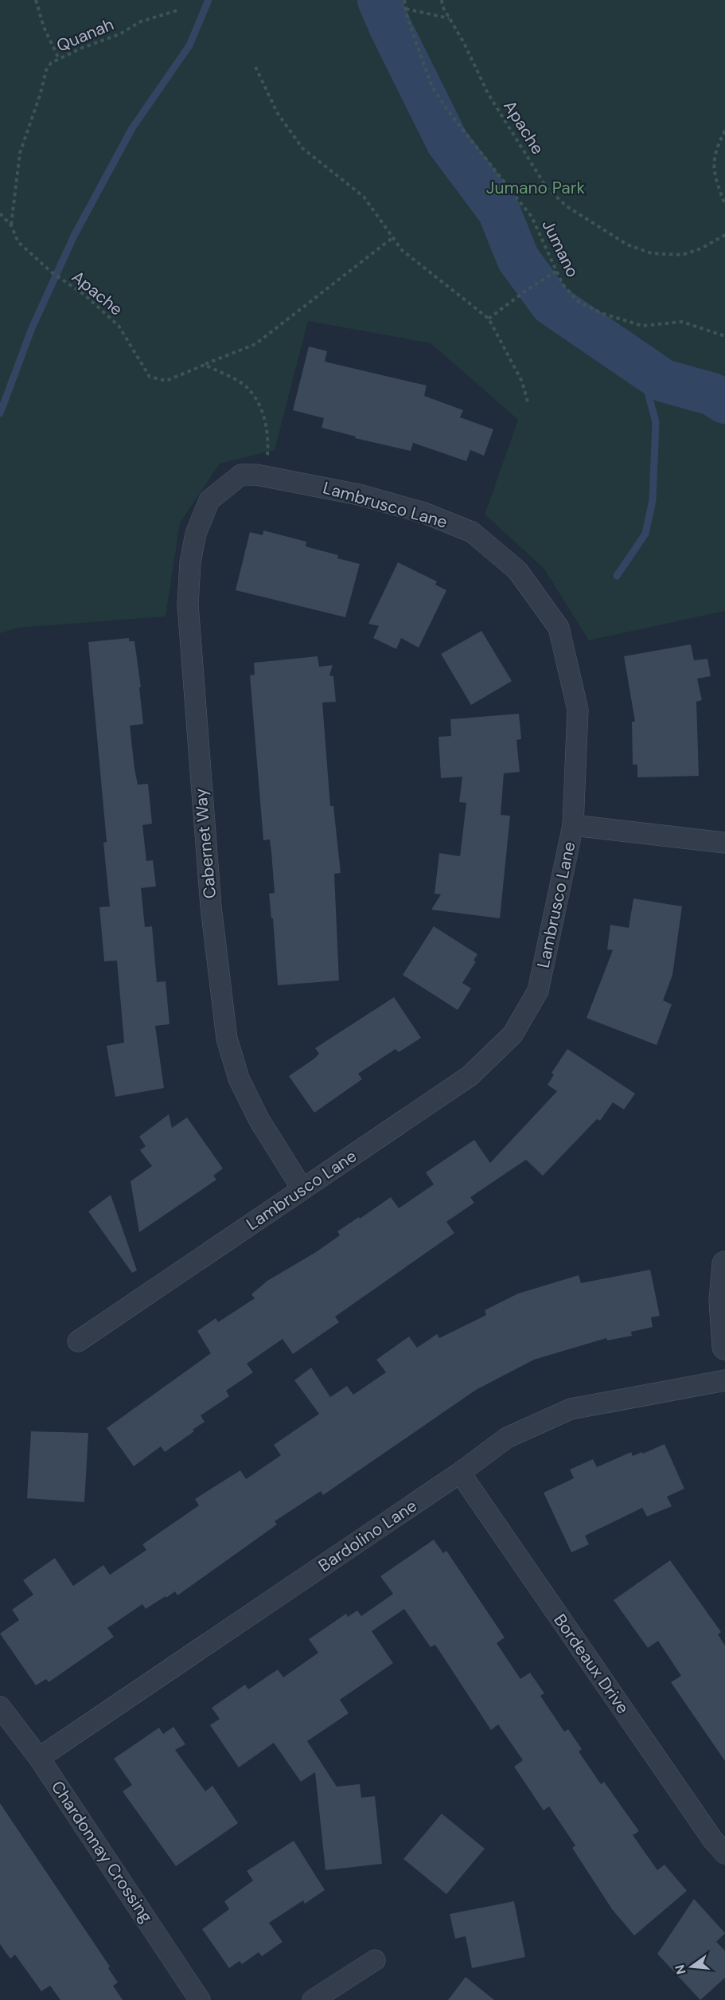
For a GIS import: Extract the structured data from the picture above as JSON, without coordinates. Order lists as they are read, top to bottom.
{
  "streets": {
    "street": [
      "Lambrusco Lane",
      "Cabernet Way",
      "Bardolino Lane",
      "Bordeaux Drive",
      "Chardonnay Crossing"
    ],
    "path": ["Quanah", "Apache", "Jumano"]
  },
  "crossings": [
    ["Quanah", "Apache"],
    ["Lambrusco Lane", "Cabernet Way"],
    ["Bardolino Lane", "Bordeaux Drive"],
    ["Bardolino Lane", "Chardonnay Crossing"]
  ],
  "parks": ["Jumano Park"],
  "north": "left"
}
